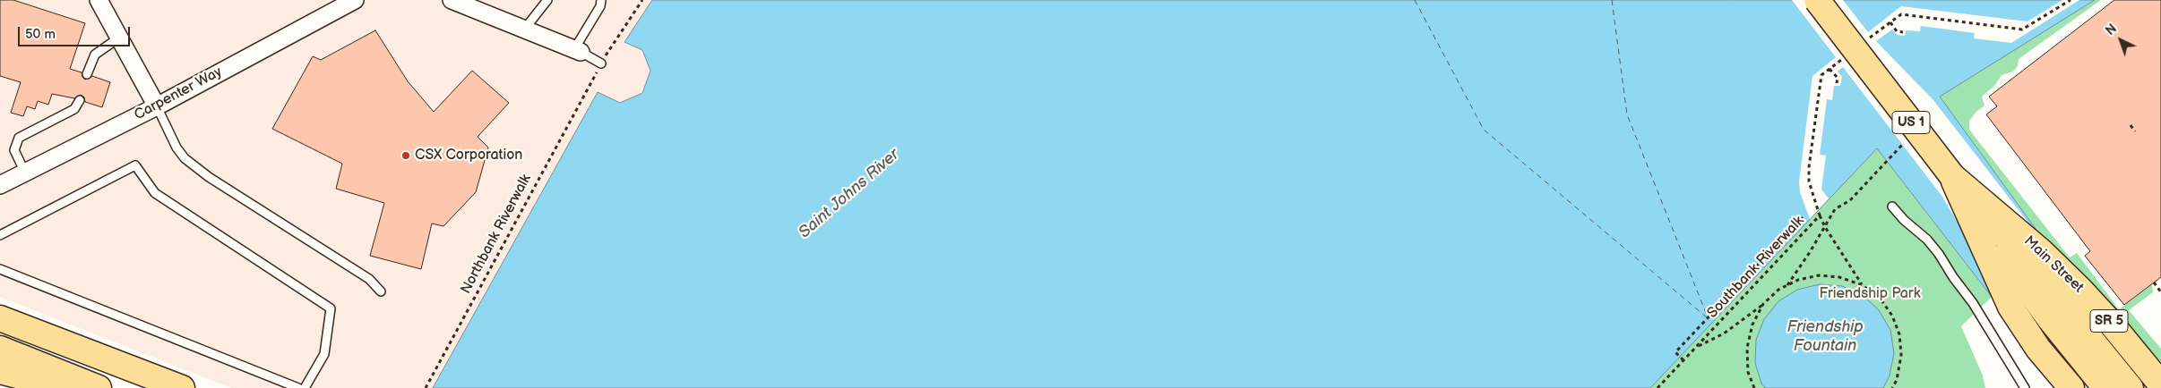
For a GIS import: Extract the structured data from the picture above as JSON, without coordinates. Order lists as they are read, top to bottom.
{
  "streets": {
    "main road": ["US 1", "Main Street", "SR 5"],
    "street": ["Carpenter Way"],
    "path": ["Northbank Riverwalk", "Southbank Riverwalk"]
  },
  "crossings": [
    ["US 1", "Main Street"]
  ],
  "water": ["Saint Johns River", "Friendship Fountain"],
  "parks": ["Friendship Park"],
  "places": ["CSX Corporation"],
  "scale_bar": "50 m",
  "north": "top left"
}
